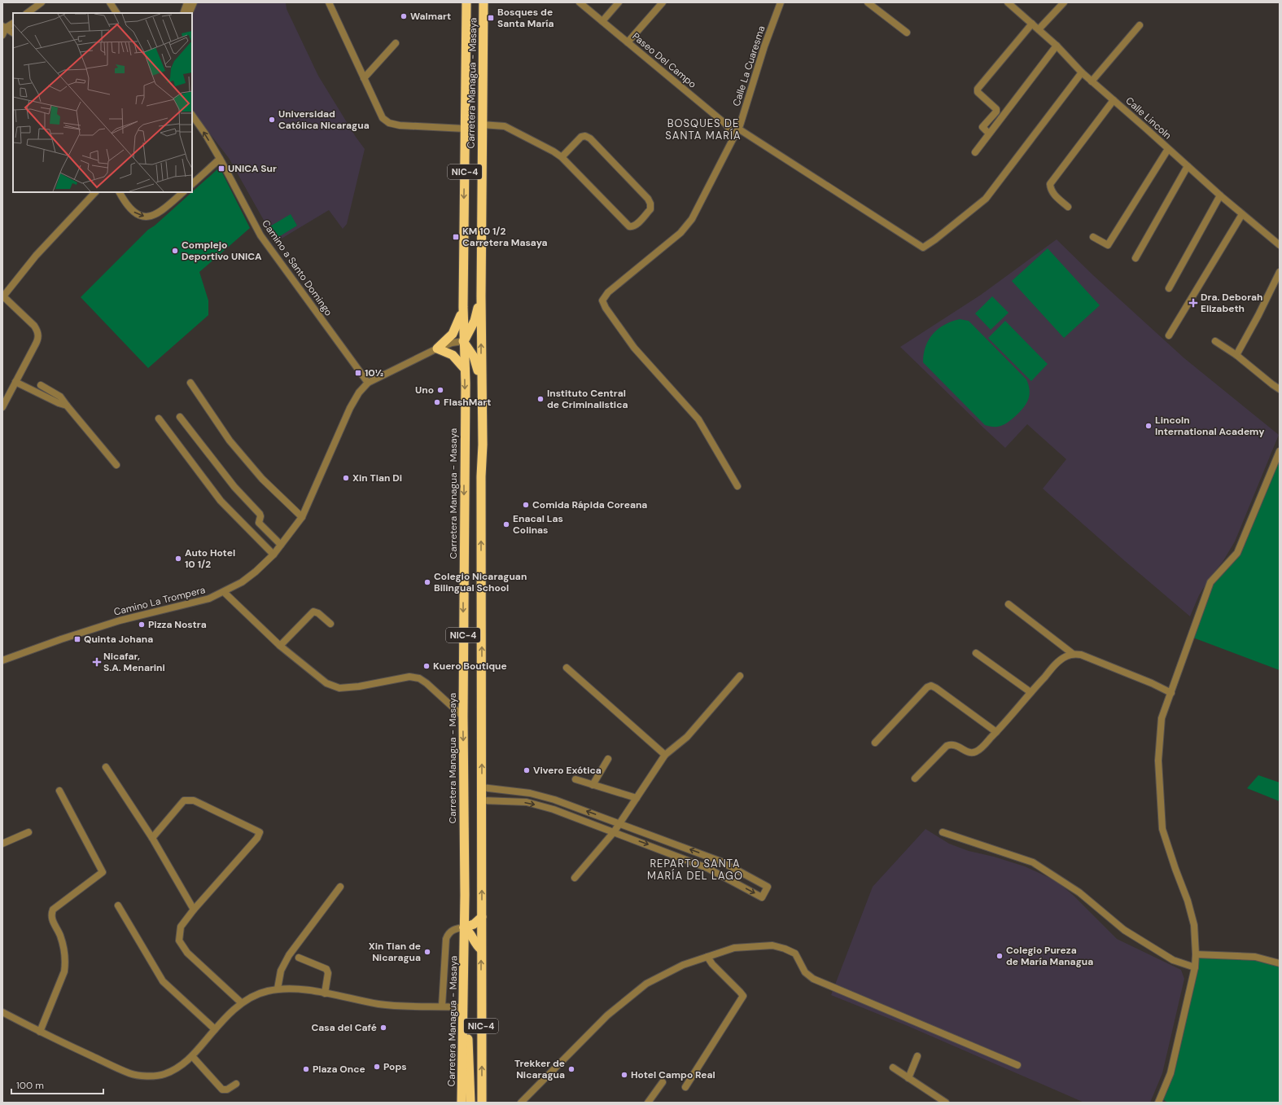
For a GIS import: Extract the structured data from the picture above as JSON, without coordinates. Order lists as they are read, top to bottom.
{
  "streets": {
    "highway": ["Carretera Managua - Masaya", "NIC-4"],
    "street": [
      "Paseo Del Campo",
      "Calle La Cuaresma",
      "Calle Lincoln",
      "Camino a Santo Domingo",
      "Camino La Trompera"
    ]
  },
  "crossings": [
    ["Paseo Del Campo", "Calle La Cuaresma"],
    ["Paseo Del Campo", "Calle Lincoln"],
    ["Camino a Santo Domingo", "Camino La Trompera"]
  ],
  "districts": ["BOSQUES DE SANTA MARÍA", "REPARTO SANTA MARÍA DEL LAGO"],
  "places": {
    "other": [
      "Walmart",
      "Universidad Católica Nicaragua",
      "Complejo Deportivo UNICA",
      "Uno",
      "Instituto Central de Criminalistica",
      "FlashMart",
      "Lincoln International Academy",
      "Xin Tian Di",
      "Comida Rápida Coreana",
      "Enacal Las Colinas",
      "Auto Hotel 10 1/2",
      "Colegio Nicaraguan Bilingual School",
      "Pizza Nostra",
      "Kuero Boutique",
      "Vivero Exótica",
      "Xin Tian de Nicaragua",
      "Colegio Pureza de María Managua",
      "Casa del Café",
      "Pops",
      "Plaza Once",
      "Trekker de Nicaragua",
      "Hotel Campo Real"
    ],
    "transit": [
      "Bosques de Santa María",
      "UNICA Sur",
      "KM 10 1/2 Carretera Masaya",
      "10½",
      "Quinta Johana"
    ],
    "health": ["Dra. Deborah Elizabeth", "Nicafar, S.A. Menarini"]
  },
  "scale_bar": "100 m"
}
